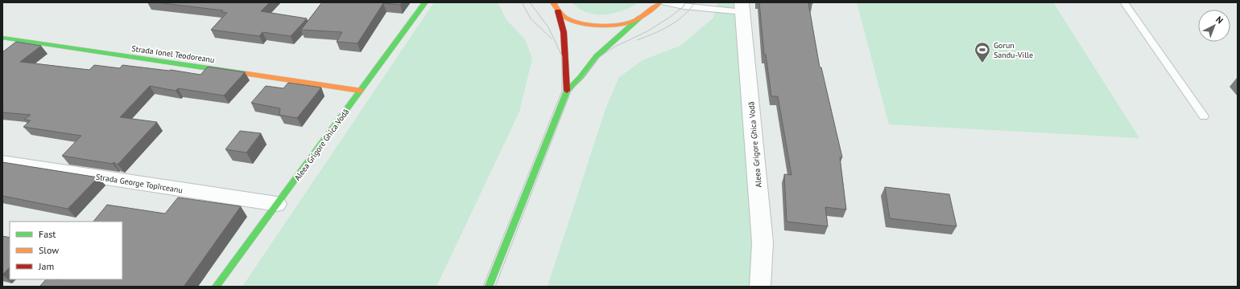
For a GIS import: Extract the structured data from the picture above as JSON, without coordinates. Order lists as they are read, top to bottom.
{
  "streets": {
    "street": ["Strada Ionel Teodoreanu", "Aleea Grigore Ghica Vodă", "Strada George Topîrceanu"]
  },
  "crossings": [
    ["Strada Ionel Teodoreanu", "Aleea Grigore Ghica Vodă"],
    ["Aleea Grigore Ghica Vodă", "Strada George Topîrceanu"]
  ],
  "places": {
    "sports": ["Gorun Sandu-Ville"]
  },
  "legend": ["Fast", "Slow", "Jam"],
  "north": "top right"
}
